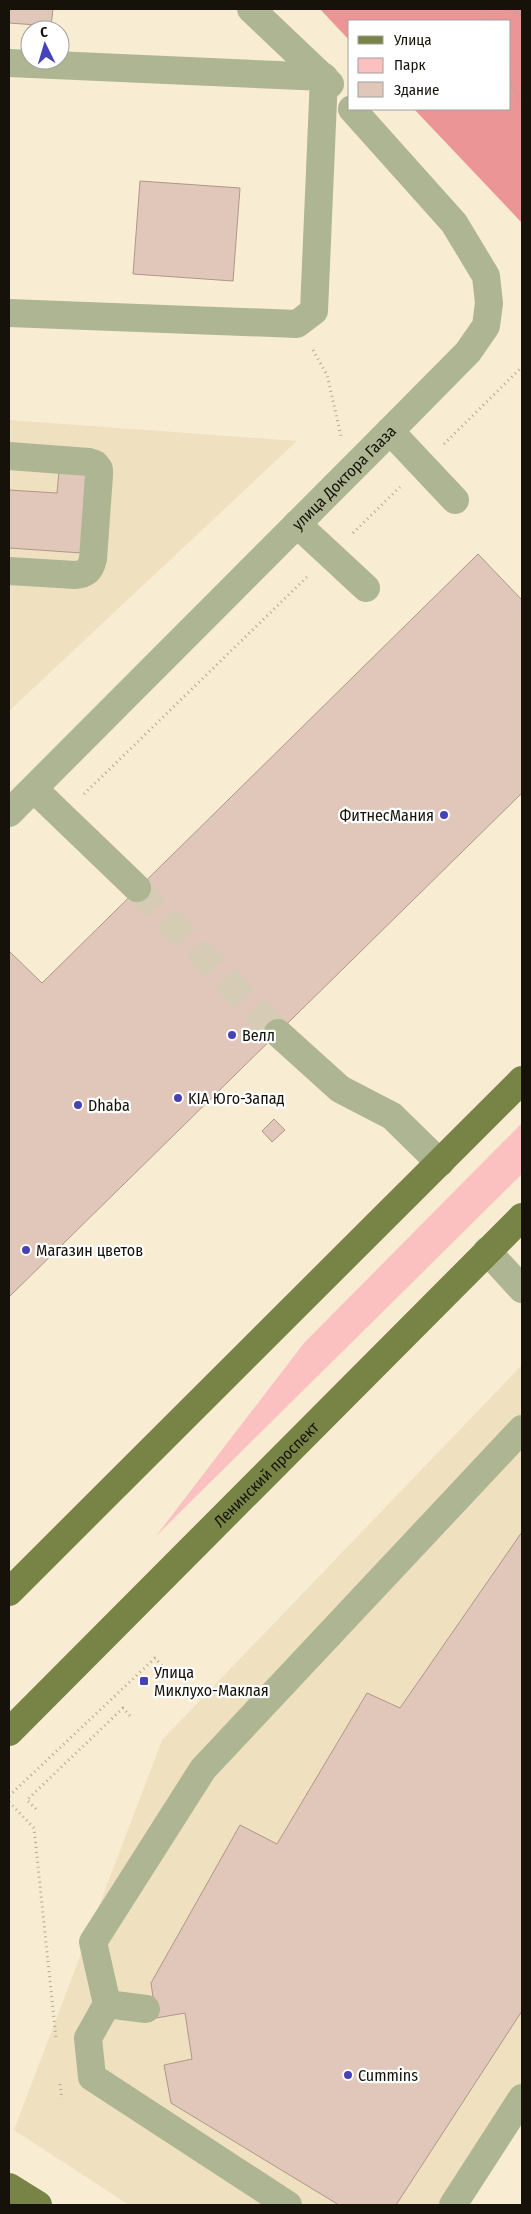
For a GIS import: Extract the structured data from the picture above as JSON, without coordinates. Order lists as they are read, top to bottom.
{
  "streets": {
    "main road": ["Ленинский проспект"],
    "street": ["улица Доктора Гааза"]
  },
  "places": {
    "other": [
      "ФитнесМания",
      "Велл",
      "KIA Юго-Запад",
      "Dhaba",
      "Магазин цветов",
      "Cummins"
    ],
    "transit": ["Улица Миклухо-Маклая"]
  },
  "legend": ["Улица", "Парк", "Здание"],
  "north": "top"
}
